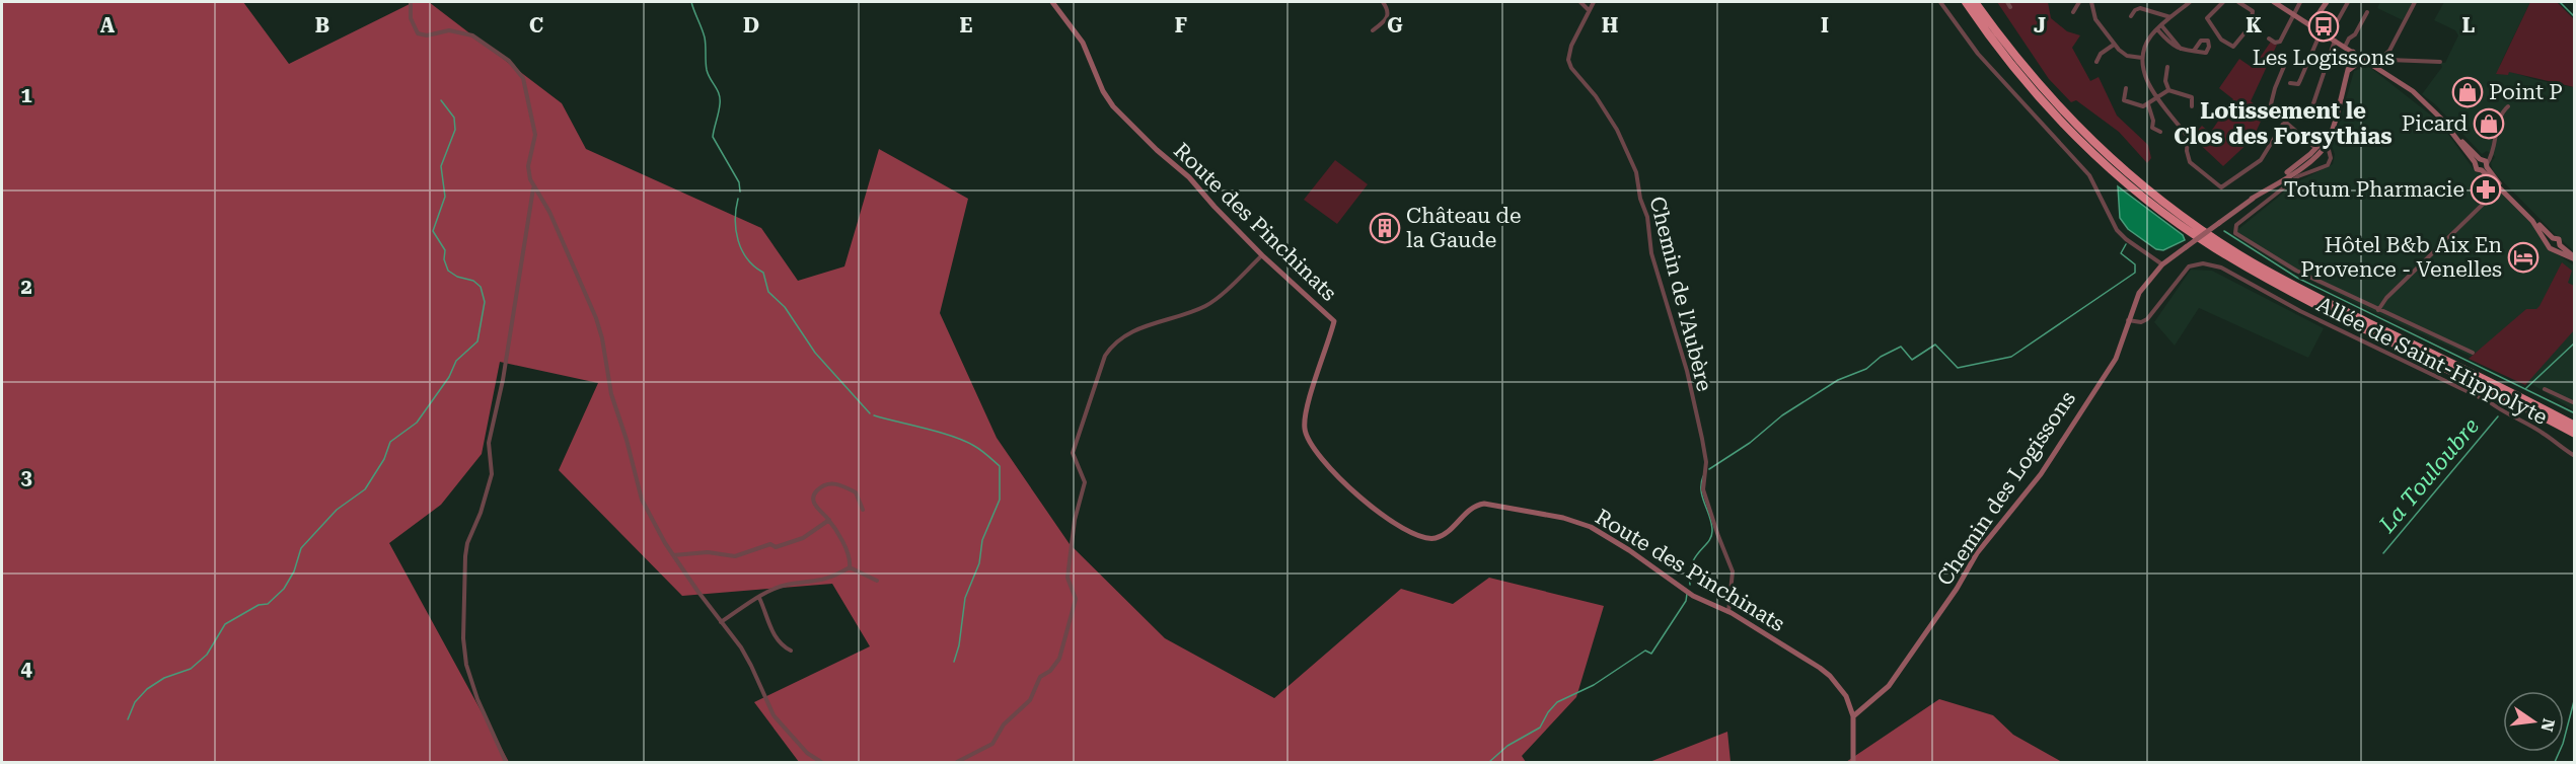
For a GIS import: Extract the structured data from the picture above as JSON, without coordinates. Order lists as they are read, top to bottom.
{
  "streets": {
    "street": [
      "Route des Pinchinats",
      "Chemin de l'Aubère",
      "Allée de Saint-Hippolyte",
      "Chemin des Logissons"
    ]
  },
  "crossings": [
    ["Route des Pinchinats", "Chemin de l'Aubère"],
    ["Route des Pinchinats", "Chemin des Logissons"],
    ["Allée de Saint-Hippolyte", "Chemin des Logissons"]
  ],
  "districts": ["Lotissement le Clos des Forsythias"],
  "water": ["La Touloubre"],
  "places": {
    "bus stop": ["Les Logissons"],
    "shop": ["Point P", "Picard"],
    "pharmacy": ["Totum Pharmacie"],
    "building": ["Château de la Gaude"],
    "hotel": ["Hôtel B&b Aix En Provence - Venelles"]
  },
  "north": "right",
  "grid": {
    "columns": [
      "A",
      "B",
      "C",
      "D",
      "E",
      "F",
      "G",
      "H",
      "I",
      "J",
      "K",
      "L"
    ],
    "rows": [
      "1",
      "2",
      "3",
      "4"
    ]
  }
}
